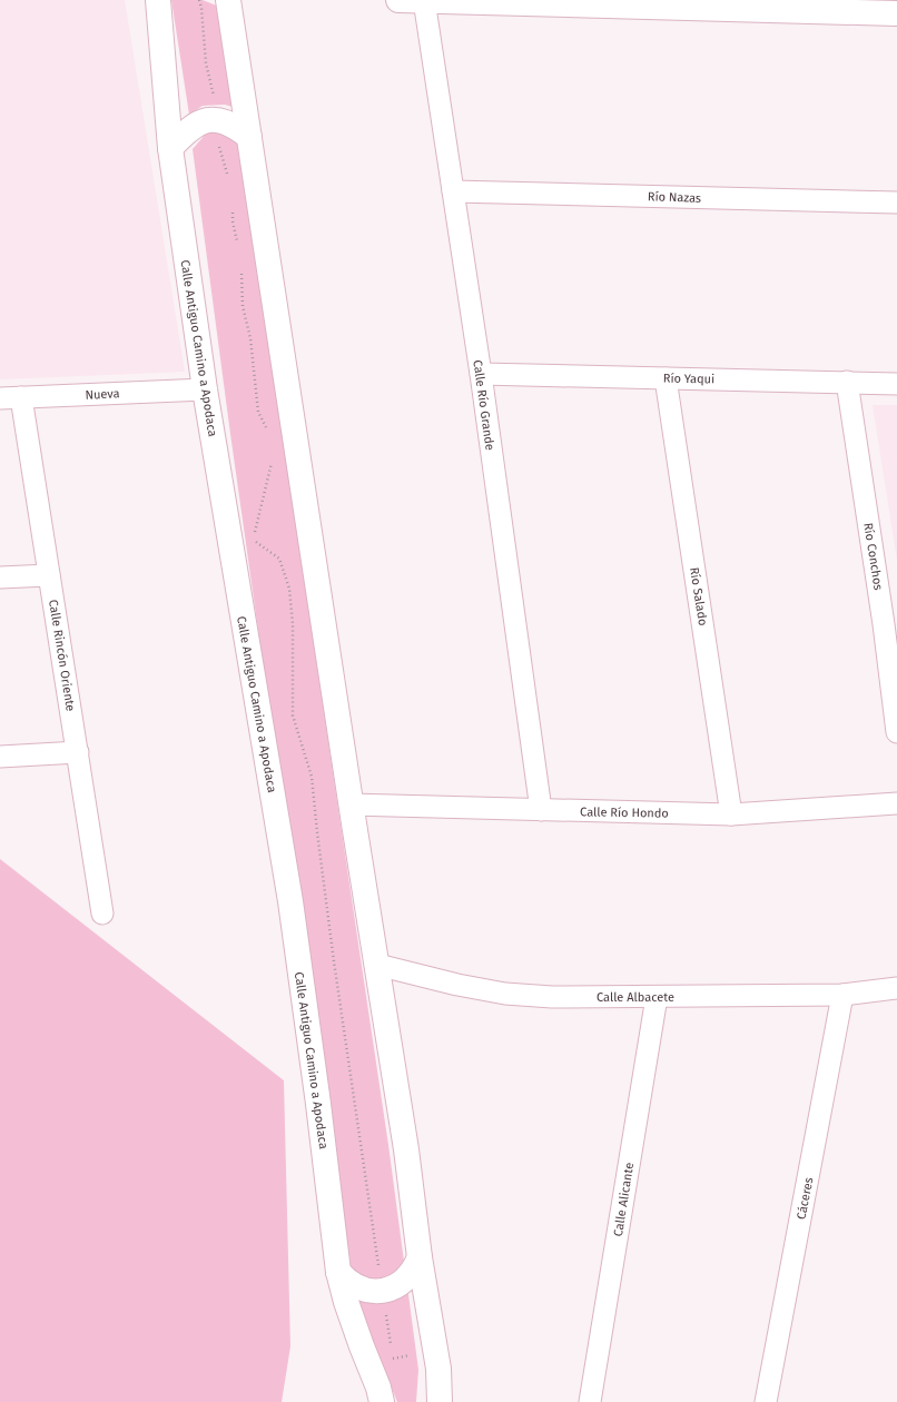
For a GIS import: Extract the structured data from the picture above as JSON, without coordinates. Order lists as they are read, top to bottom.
{
  "streets": {
    "street": [
      "Río Nazas",
      "Calle Antiguo Camino a Apodaca",
      "Río Yaqui",
      "Nueva",
      "Calle Río Grande",
      "Río Conchos",
      "Río Salado",
      "Calle Rincón Oriente",
      "Calle Río Hondo",
      "Calle Albacete",
      "Cáceres",
      "Calle Alicante"
    ]
  },
  "crossings": [
    ["Río Nazas", "Calle Río Grande"],
    ["Calle Antiguo Camino a Apodaca", "Nueva"],
    ["Río Yaqui", "Calle Río Grande"],
    ["Río Yaqui", "Río Conchos"],
    ["Río Yaqui", "Río Salado"],
    ["Nueva", "Calle Rincón Oriente"],
    ["Calle Río Grande", "Calle Río Hondo"],
    ["Río Salado", "Calle Río Hondo"],
    ["Calle Albacete", "Cáceres"],
    ["Calle Albacete", "Calle Alicante"]
  ]
}
